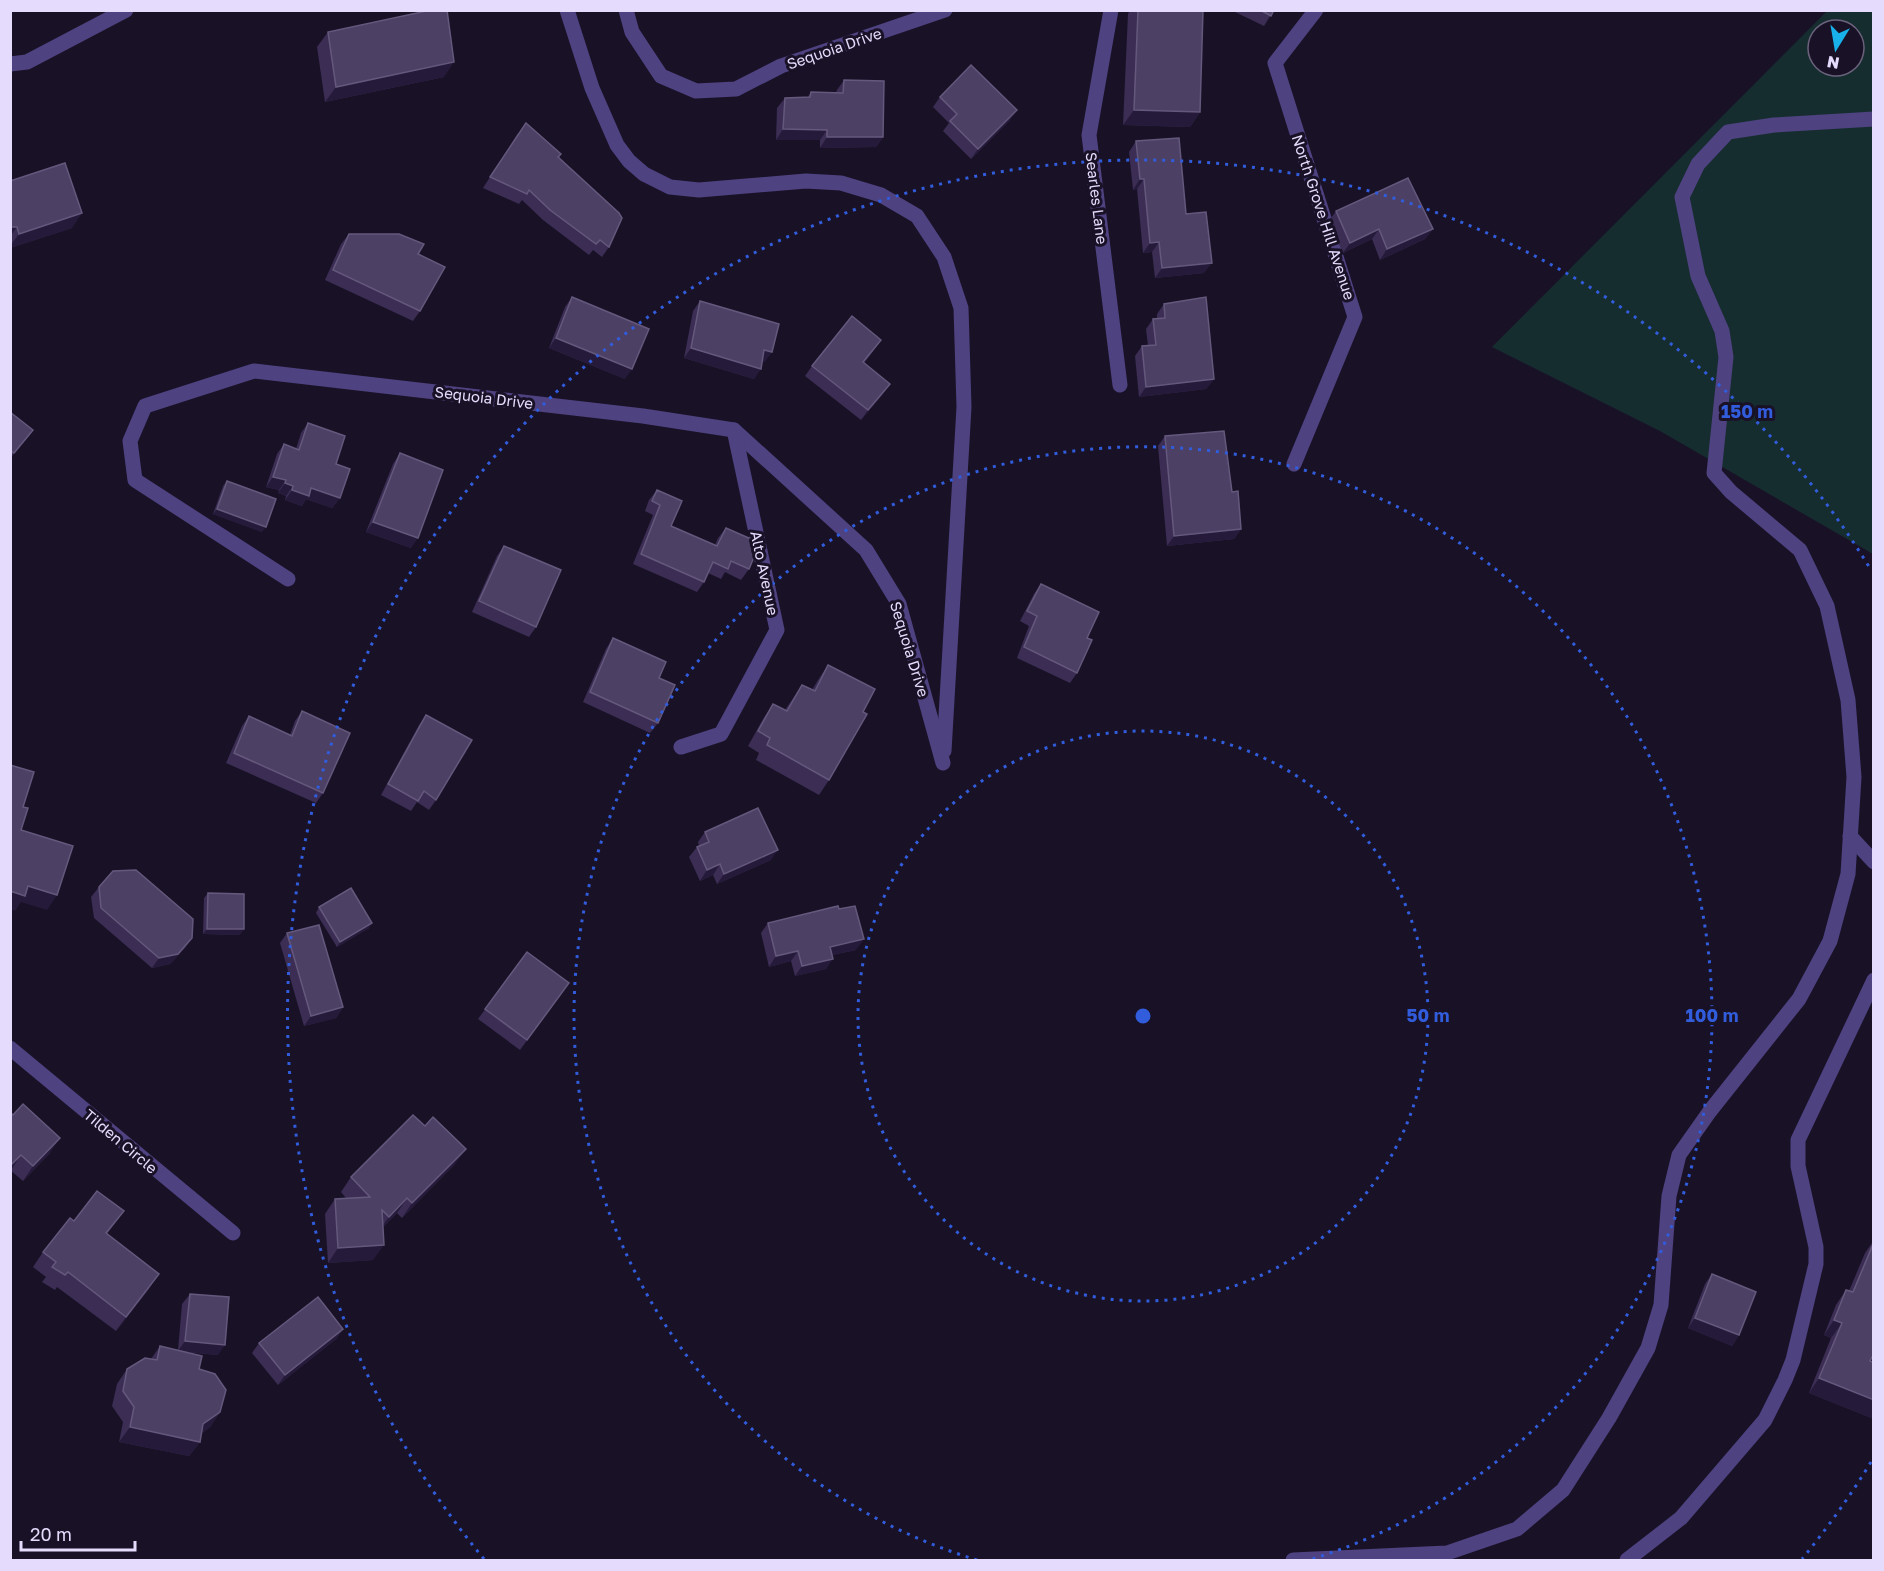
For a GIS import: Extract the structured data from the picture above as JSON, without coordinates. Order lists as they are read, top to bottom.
{
  "streets": {
    "street": [
      "Sequoia Drive",
      "Searles Lane",
      "North Grove Hill Avenue",
      "Alto Avenue",
      "Tilden Circle"
    ]
  },
  "crossings": [
    ["Sequoia Drive", "Alto Avenue"]
  ],
  "scale_bar": "20 m",
  "north": "bottom",
  "rings": ["150 m", "50 m", "100 m"]
}
